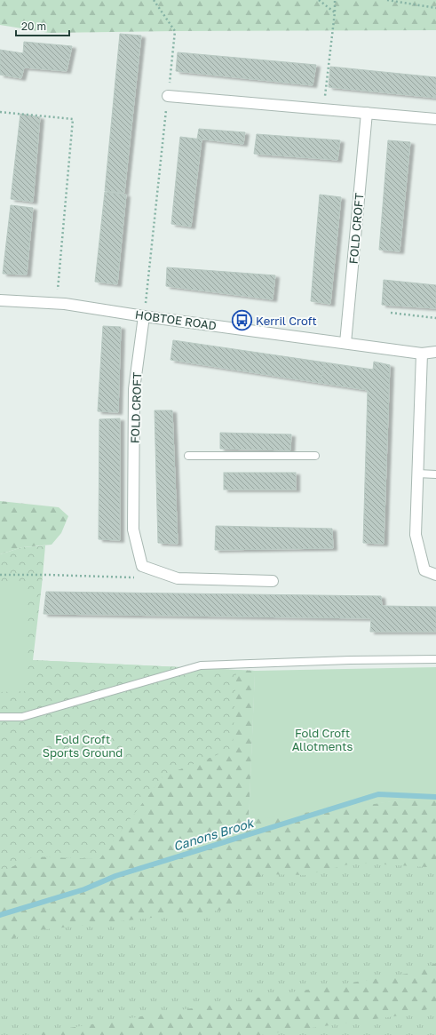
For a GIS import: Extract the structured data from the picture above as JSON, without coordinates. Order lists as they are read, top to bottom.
{
  "streets": {
    "street": ["FOLD CROFT", "HOBTOE ROAD"]
  },
  "crossings": [
    ["FOLD CROFT", "HOBTOE ROAD"]
  ],
  "water": ["Canons Brook"],
  "parks": ["Fold Croft Allotments", "Fold Croft Sports Ground"],
  "places": {
    "bus stop": ["Kerril Croft"]
  },
  "scale_bar": "20 m"
}
